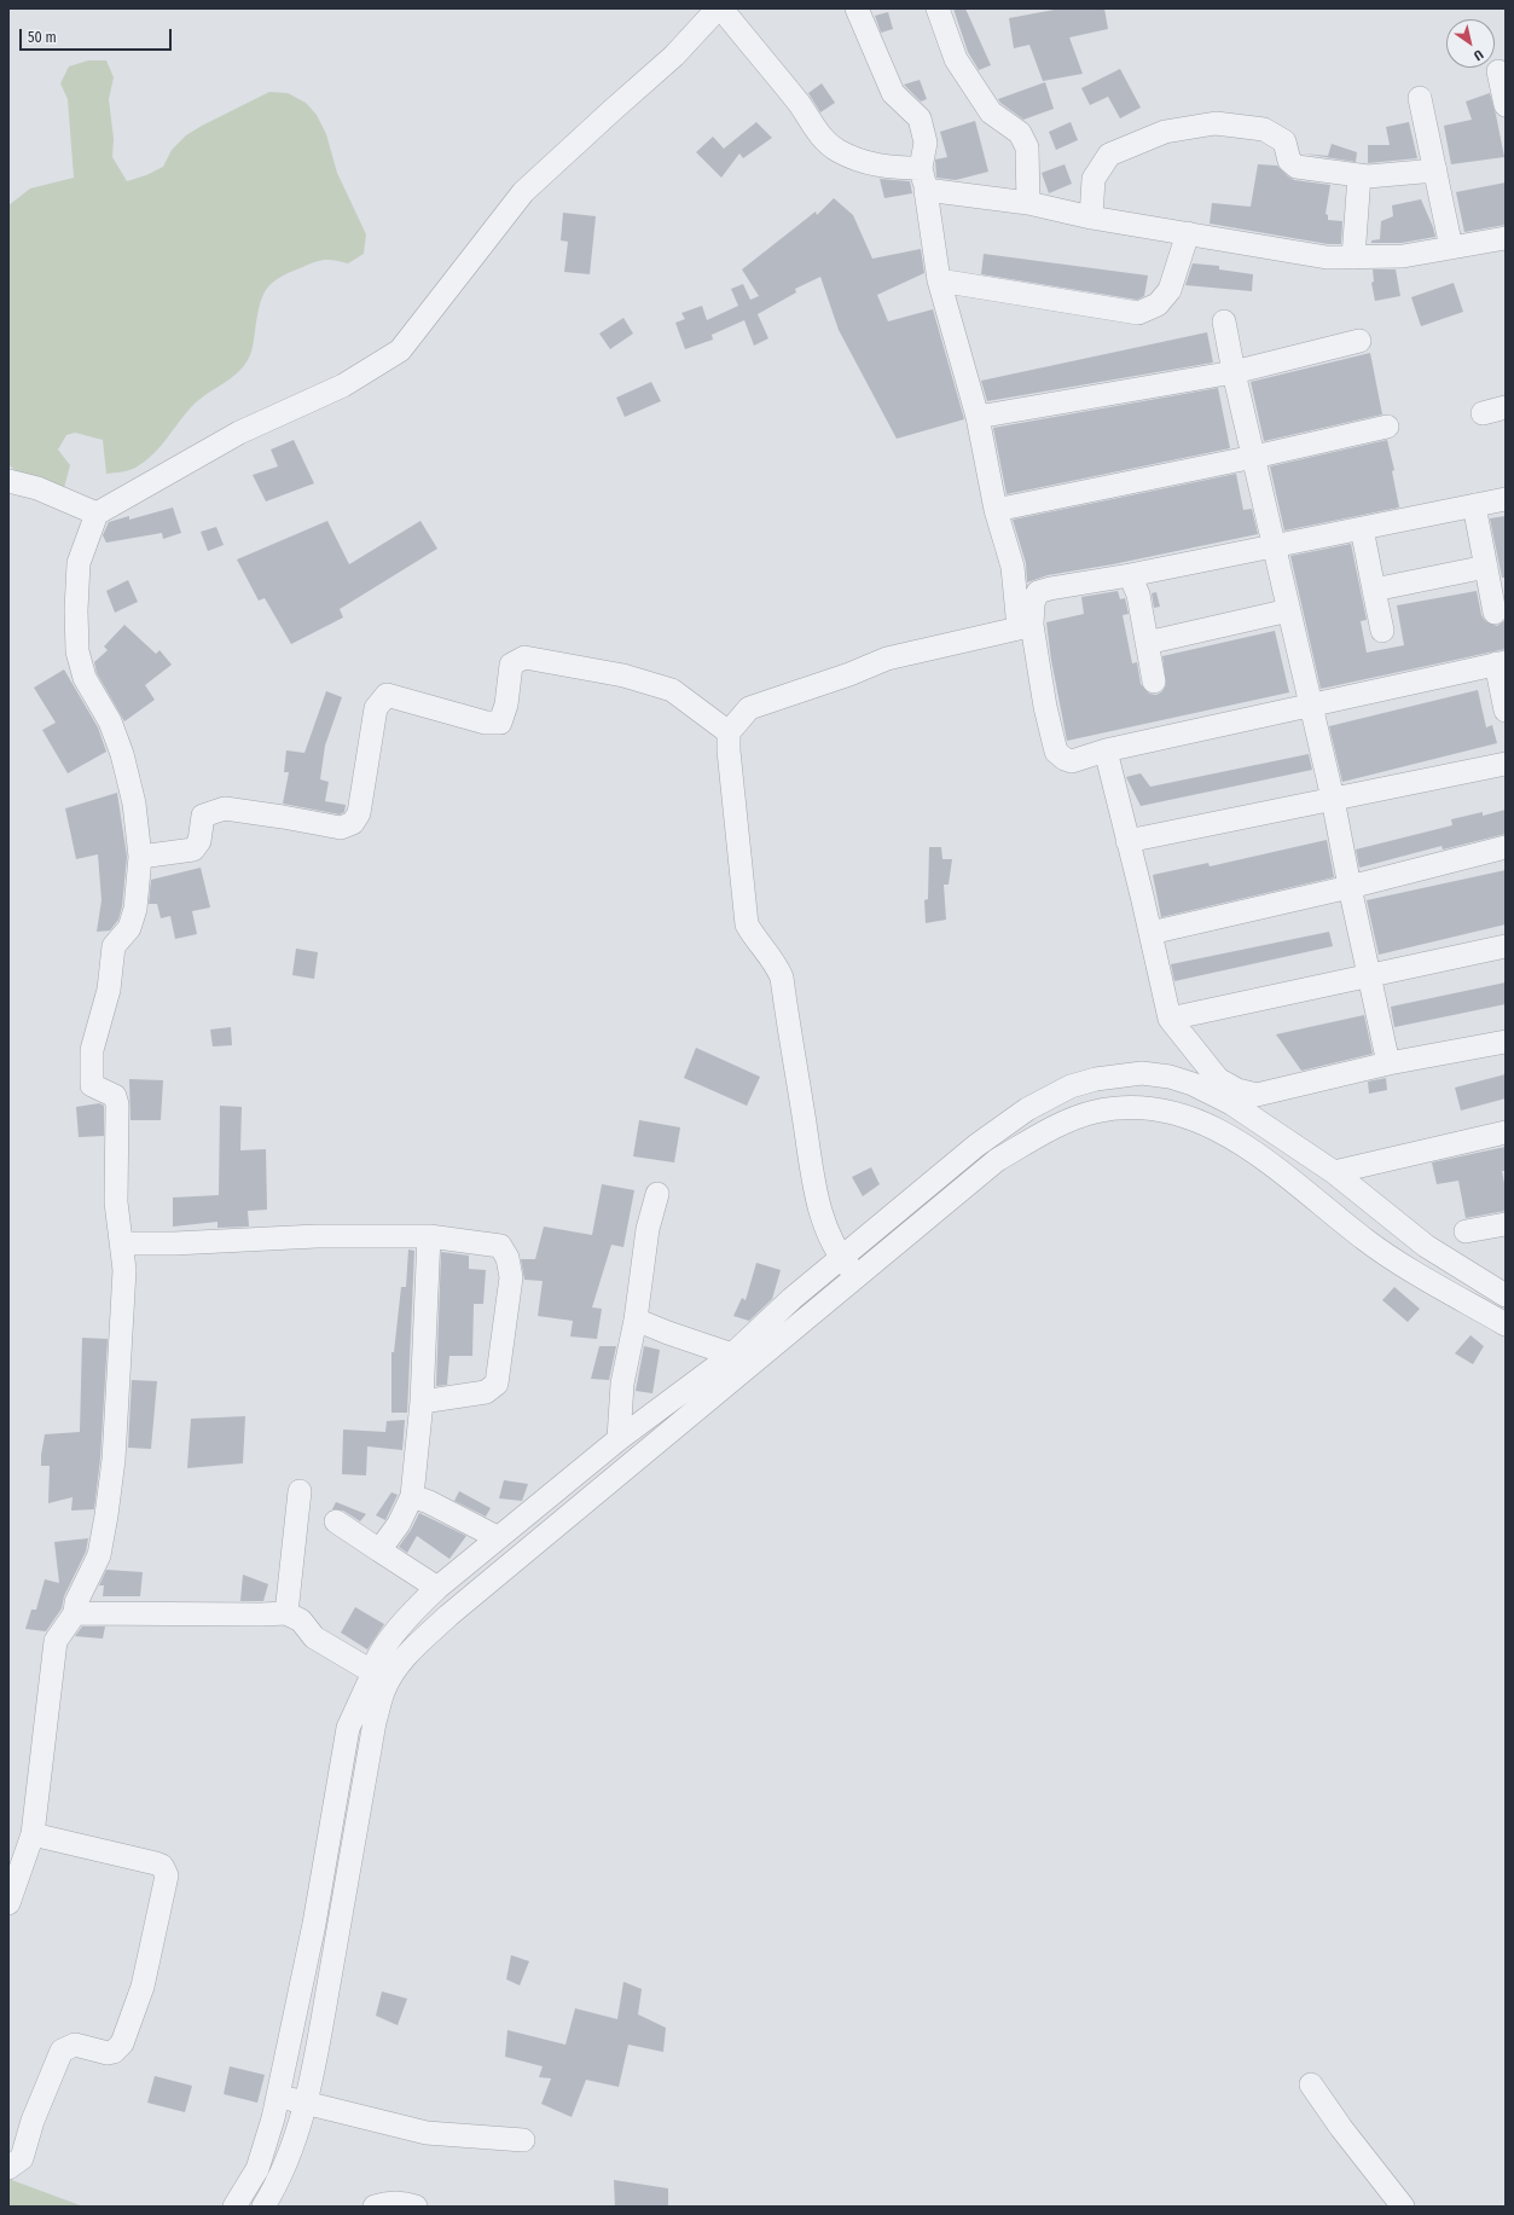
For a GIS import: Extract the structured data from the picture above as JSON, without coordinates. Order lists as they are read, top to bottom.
{
  "scale_bar": "50 m",
  "north": "bottom right"
}
